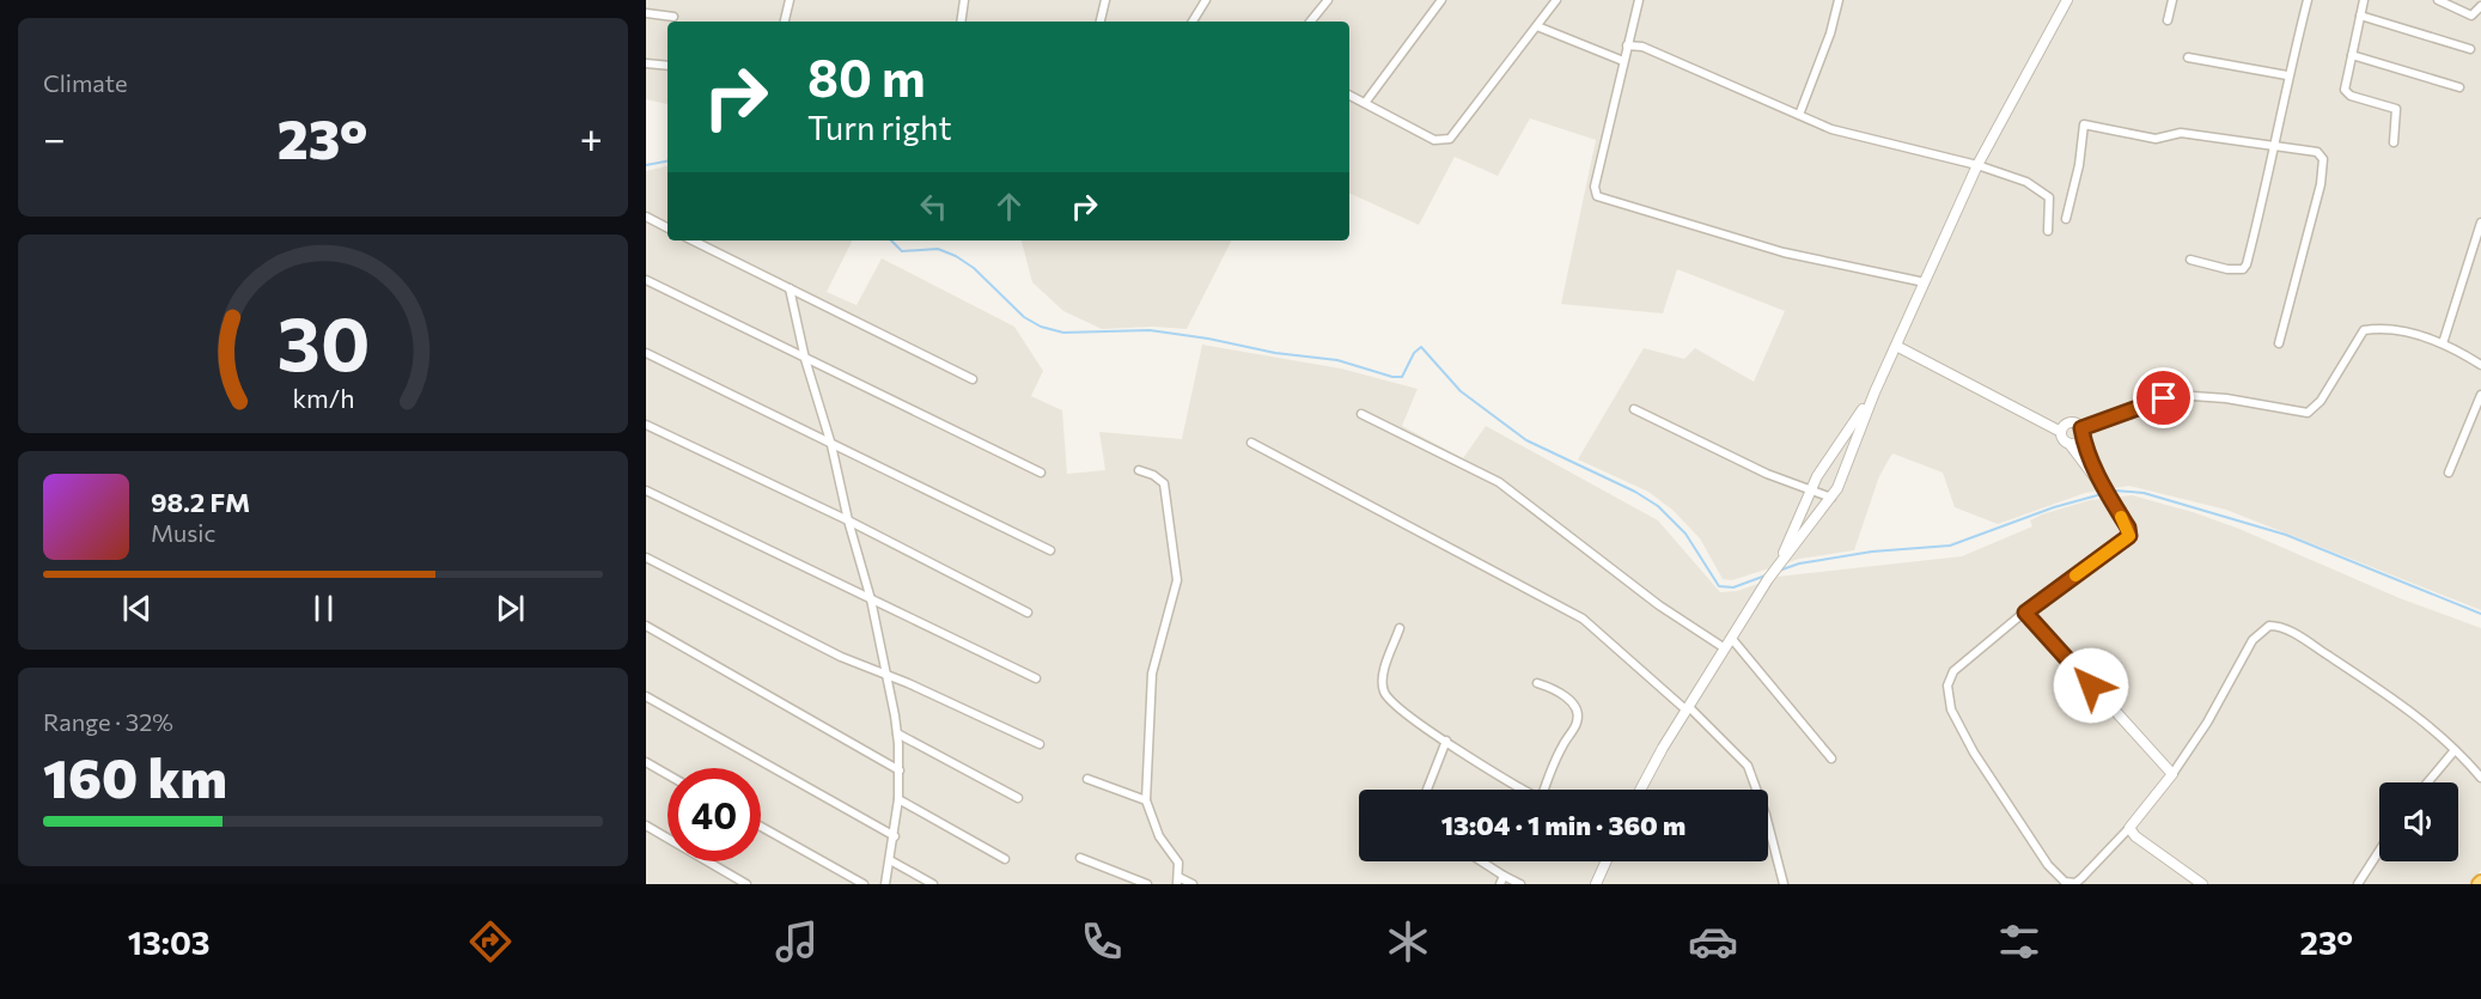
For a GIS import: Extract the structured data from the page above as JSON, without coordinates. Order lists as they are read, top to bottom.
{
  "page": {
    "tile": [
      "Climate",
      ["Range · 32%", "160 km"]
    ],
    "turn": ["80 m", "Turn right"],
    "heat": ["−", "23°", "+"],
    "song": ["98.2 FM", "Music"],
    "limit": "40",
    "trip": "13:04 · 1 min · 360 m",
    "tabs": ["13:03", "23°"],
    "gauge": ["30", "km/h"]
  }
}
